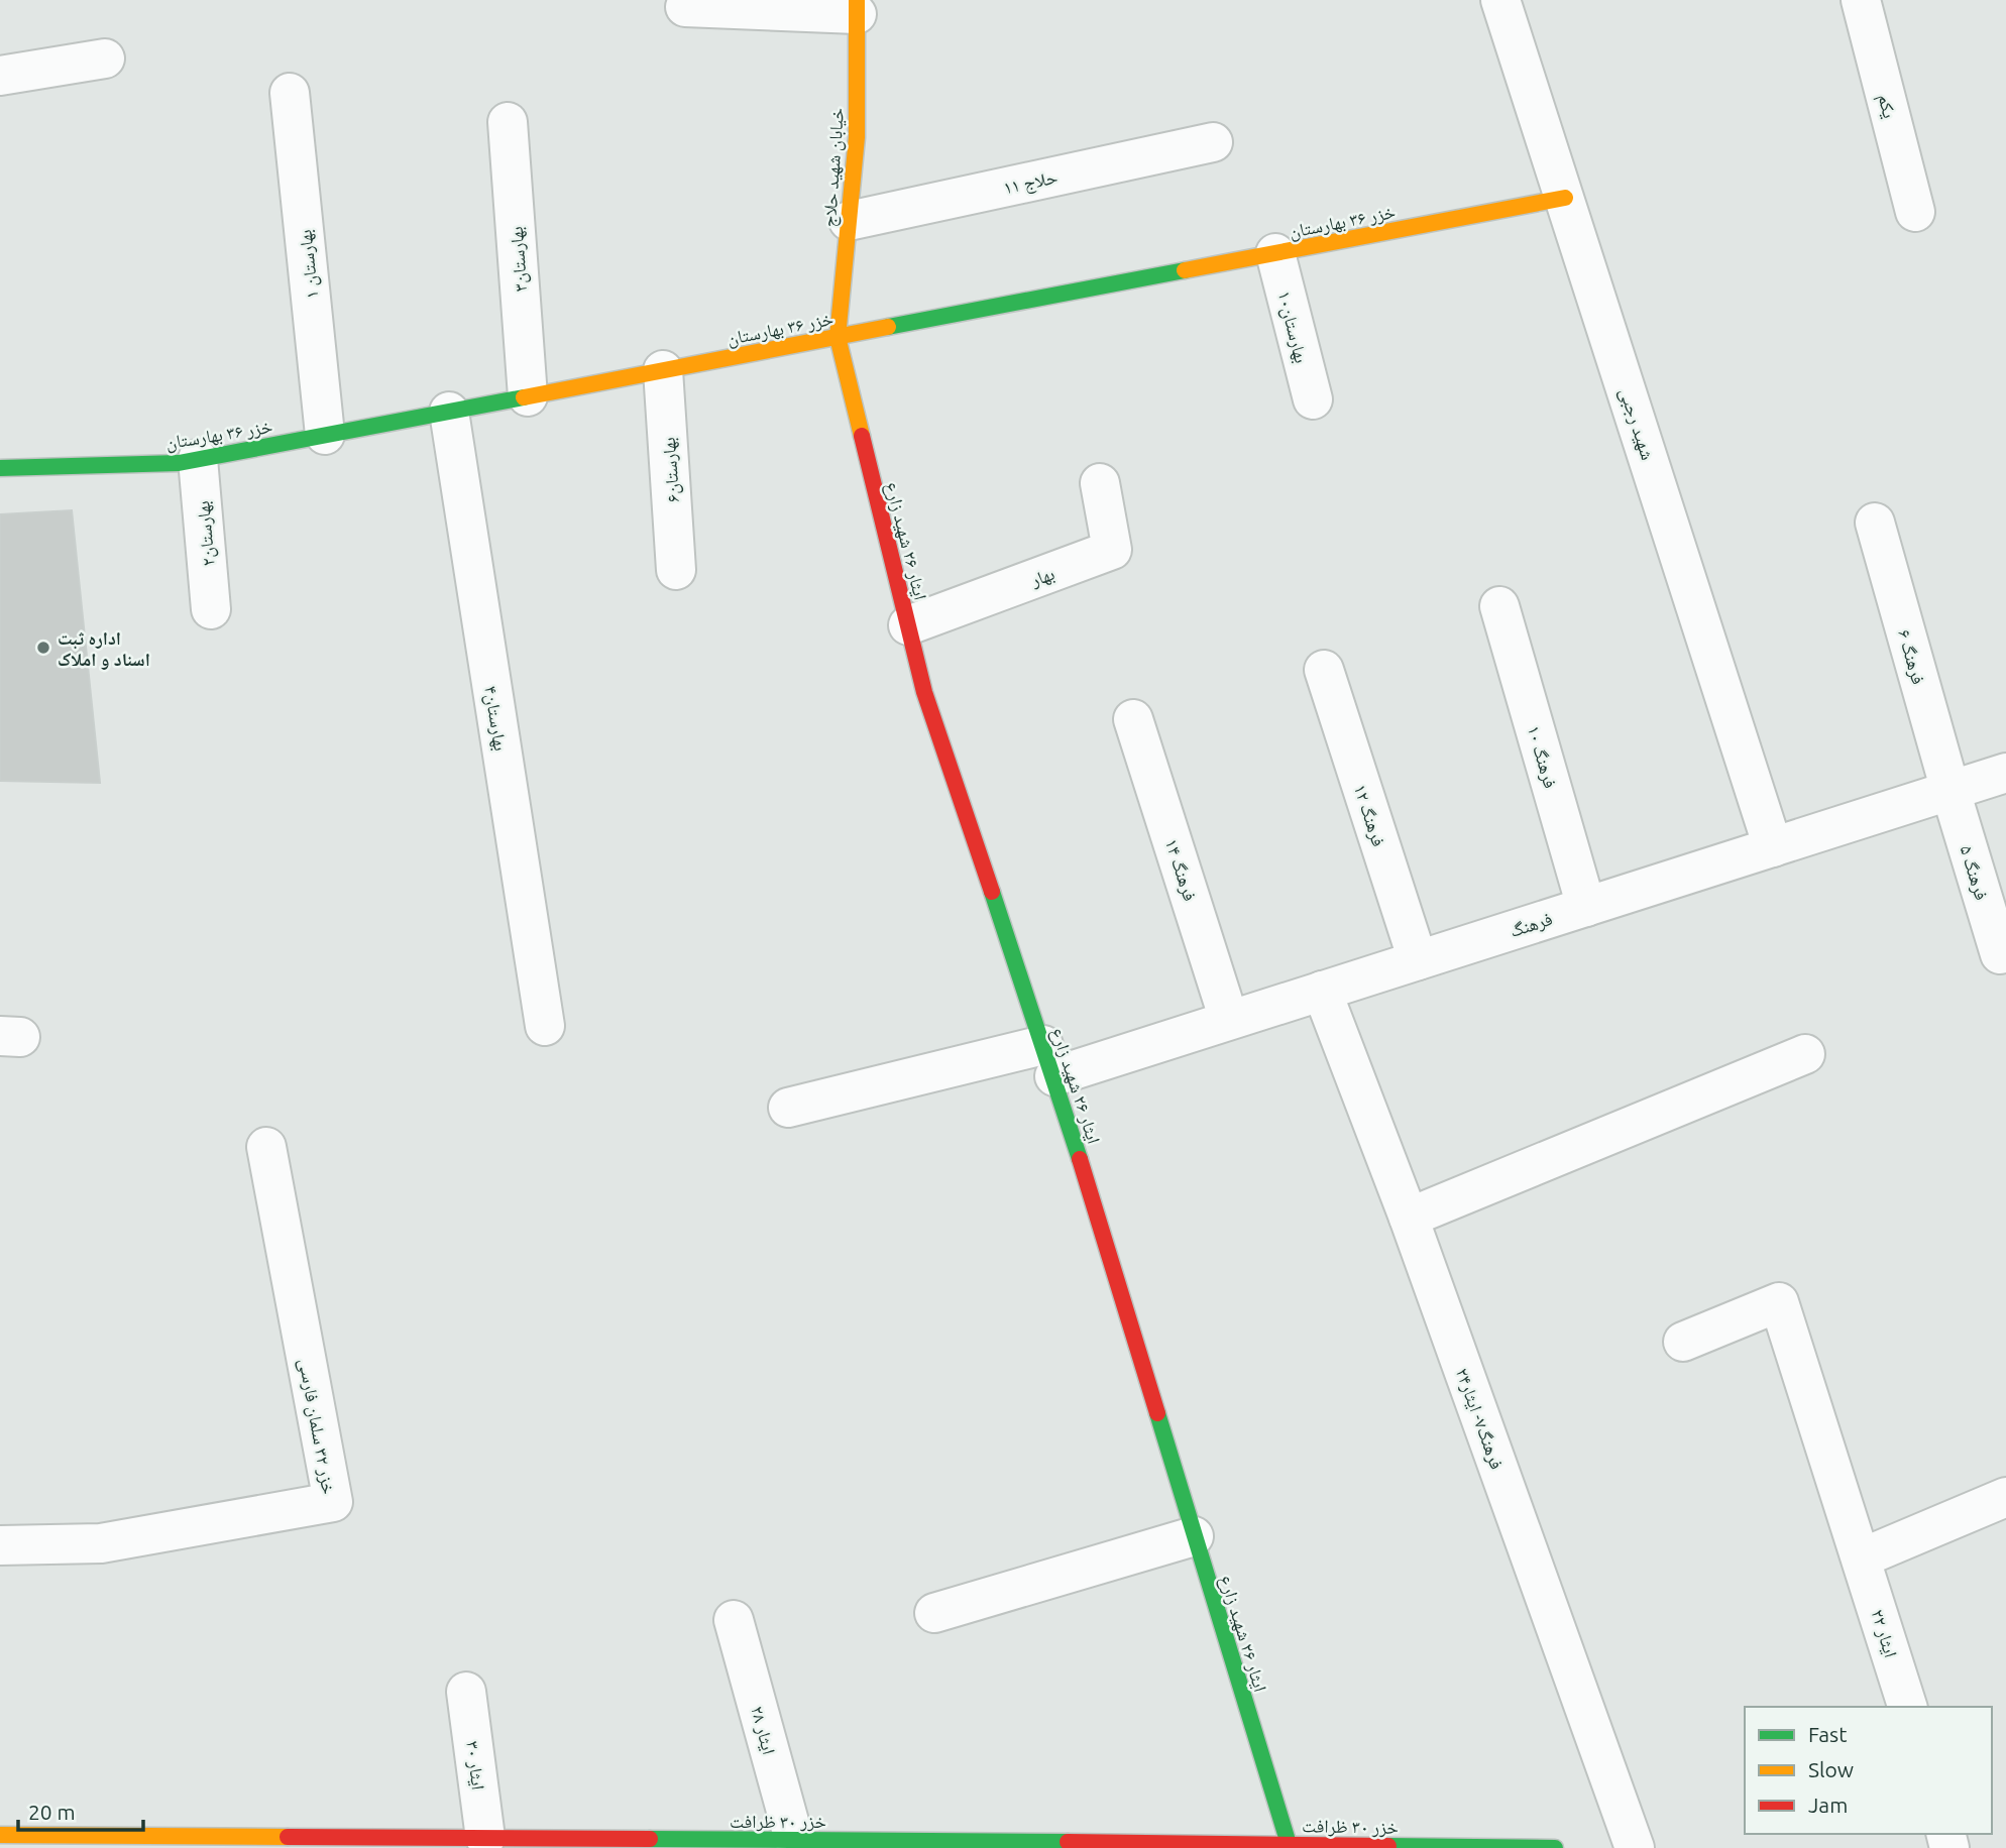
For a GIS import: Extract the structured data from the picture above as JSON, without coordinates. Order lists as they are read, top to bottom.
{
  "streets": {
    "street": [
      "یکم",
      "خیابان شهید حلاج",
      "حلاج ۱۱",
      "خزر ۳۶ بهارستان",
      "بهارستان۳",
      "بهارستان ۱",
      "بهارستان۱۰",
      "شهید رجبی",
      "بهارستان۶",
      "بهارستان۲",
      "ایثار ۲۶ شهید زارع",
      "بهار",
      "فرهنگ ۶",
      "بهارستان۴",
      "فرهنگ ۱۰",
      "فرهنگ ۱۲",
      "فرهنگ ۱۴",
      "فرهنگ ۵",
      "فرهنگ",
      "فرهنگ۷- ایثار۲۴",
      "خزر ۳۲ سلمان فارسی",
      "ایثار ۲۲",
      "ایثار ۲۸",
      "ایثار ۳۰",
      "خزر ۳۰ ظرافت"
    ]
  },
  "crossings": [
    ["خیابان شهید حلاج", "حلاج ۱۱"],
    ["خیابان شهید حلاج", "خزر ۳۶ بهارستان"],
    ["خیابان شهید حلاج", "ایثار ۲۶ شهید زارع"],
    ["خزر ۳۶ بهارستان", "بهارستان۳"],
    ["خزر ۳۶ بهارستان", "بهارستان ۱"],
    ["خزر ۳۶ بهارستان", "بهارستان۱۰"],
    ["خزر ۳۶ بهارستان", "شهید رجبی"],
    ["خزر ۳۶ بهارستان", "بهارستان۶"],
    ["خزر ۳۶ بهارستان", "بهارستان۲"],
    ["خزر ۳۶ بهارستان", "ایثار ۲۶ شهید زارع"],
    ["خزر ۳۶ بهارستان", "بهارستان۴"],
    ["شهید رجبی", "فرهنگ"],
    ["ایثار ۲۶ شهید زارع", "بهار"],
    ["ایثار ۲۶ شهید زارع", "فرهنگ"],
    ["ایثار ۲۶ شهید زارع", "خزر ۳۰ ظرافت"],
    ["فرهنگ ۶", "فرهنگ ۵"],
    ["فرهنگ ۶", "فرهنگ"],
    ["فرهنگ ۱۰", "فرهنگ"],
    ["فرهنگ ۱۲", "فرهنگ"],
    ["فرهنگ ۱۴", "فرهنگ"],
    ["فرهنگ ۵", "فرهنگ"],
    ["فرهنگ", "فرهنگ۷- ایثار۲۴"],
    ["ایثار ۲۸", "خزر ۳۰ ظرافت"],
    ["ایثار ۳۰", "خزر ۳۰ ظرافت"]
  ],
  "places": ["اداره ثبت اسناد و املاک"],
  "legend": ["Fast", "Slow", "Jam"],
  "scale_bar": "20 m"
}
